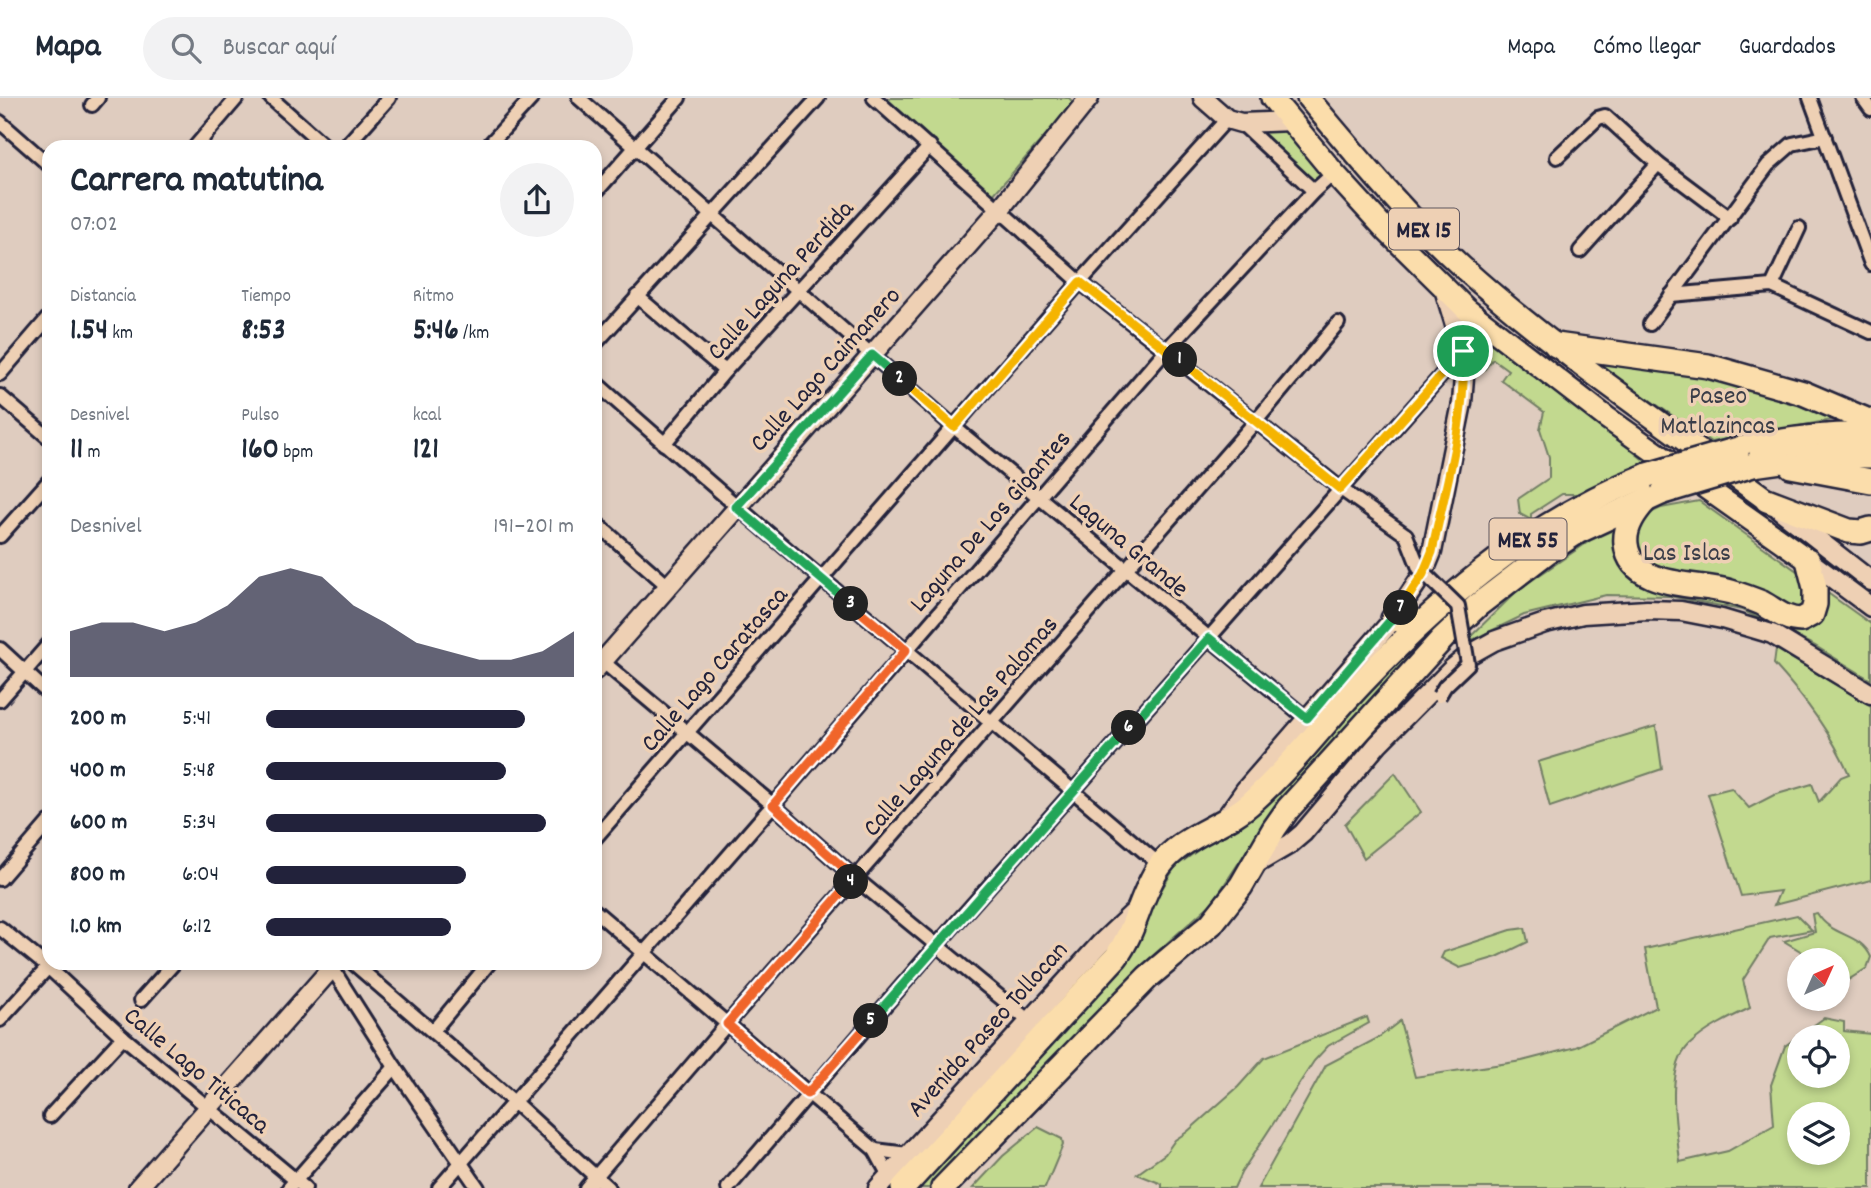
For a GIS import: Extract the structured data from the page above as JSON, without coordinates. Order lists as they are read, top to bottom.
{
  "streets": {
    "highway": ["MEX 55", "Avenida Paseo Tollocan"],
    "main road": ["MEX 15", "Calle Lago Caimanero"],
    "street": [
      "Calle Laguna Perdida",
      "Laguna De Los Gigantes",
      "Laguna Grande",
      "Calle Lago Caratasca",
      "Calle Laguna de Las Palomas",
      "Calle Lago Titicaca"
    ]
  },
  "crossings": [
    ["MEX 15", "Laguna De Los Gigantes"],
    ["Calle Laguna Perdida", "Laguna Grande"],
    ["Calle Lago Caimanero", "Laguna Grande"],
    ["Laguna De Los Gigantes", "Laguna Grande"],
    ["MEX 55", "Avenida Paseo Tollocan"],
    ["Laguna Grande", "Calle Lago Caratasca"],
    ["Laguna Grande", "Calle Laguna de Las Palomas"]
  ],
  "parks": ["Paseo Matlazincas", "Las Islas"],
  "north": "top right",
  "page": {
    "header": "Mapa",
    "search": "Buscar aquí",
    "nav": ["Mapa", "Cómo llegar", "Guardados"],
    "heading": ["Carrera matutina", "07:02"],
    "stats": [
      ["Distancia", "1.54 km"],
      ["Tiempo", "8:53"],
      ["Ritmo", "5:46 /km"],
      ["Desnivel", "11 m"],
      ["Pulso", "160 bpm"],
      ["kcal", "121"]
    ],
    "pins": [
      "1",
      "2",
      "3",
      "7",
      "6",
      "4",
      "5"
    ],
    "chart": ["Desnivel", "191–201 m"],
    "list": [
      {
        "name": "200 m",
        "note": "5:41"
      },
      {
        "name": "400 m",
        "note": "5:48"
      },
      {
        "name": "600 m",
        "note": "5:34"
      },
      {
        "name": "800 m",
        "note": "6:04"
      },
      {
        "name": "1.0 km",
        "note": "6:12"
      }
    ]
  }
}
